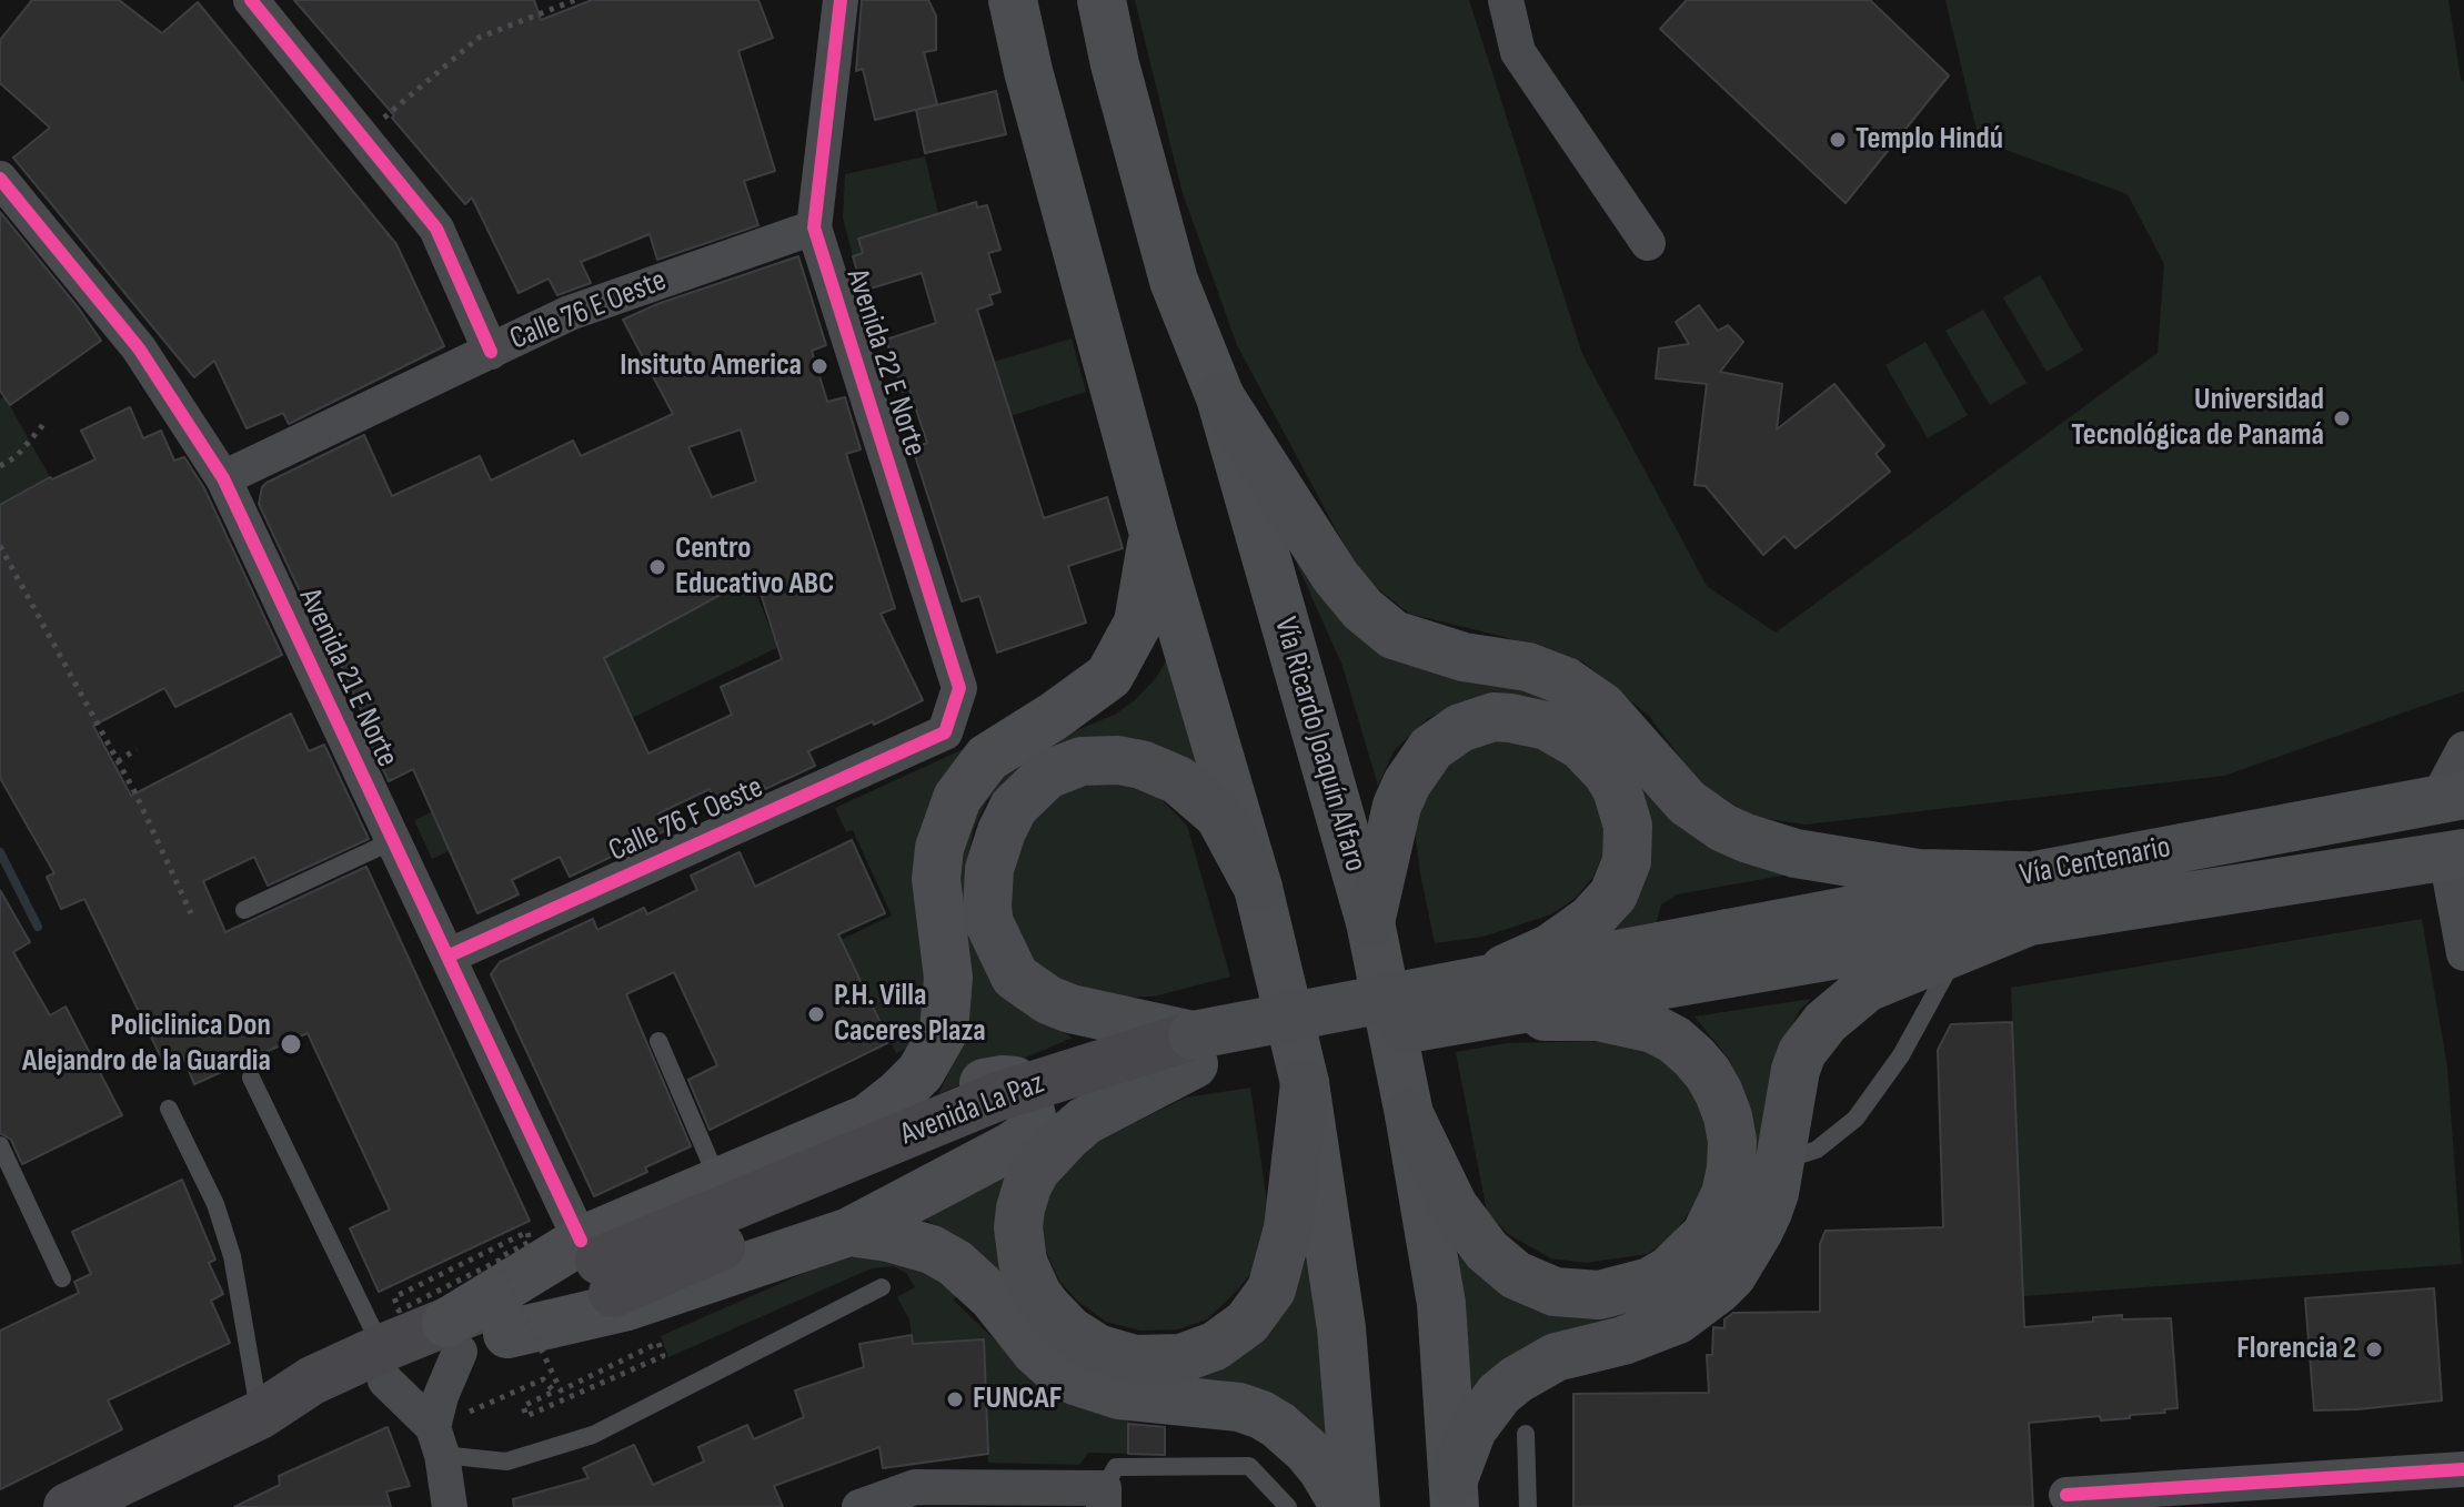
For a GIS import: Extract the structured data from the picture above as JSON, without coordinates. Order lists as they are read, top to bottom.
{
  "streets": {
    "highway": ["Vía Centenario", "Avenida La Paz"],
    "main road": ["Vía Ricardo Joaquín Alfaro"],
    "street": [
      "Calle 76 E Oeste",
      "Avenida 22 E Norte",
      "Avenida 21 E Norte",
      "Calle 76 F Oeste"
    ]
  },
  "crossings": [
    ["Calle 76 E Oeste", "Avenida 22 E Norte"],
    ["Calle 76 E Oeste", "Avenida 21 E Norte"],
    ["Avenida 22 E Norte", "Calle 76 F Oeste"],
    ["Avenida 21 E Norte", "Calle 76 F Oeste"],
    ["Avenida 21 E Norte", "Avenida La Paz"],
    ["Vía Centenario", "Avenida La Paz"]
  ],
  "places": [
    "Templo Hindú",
    "Insituto America",
    "Universidad Tecnológica de Panamá",
    "Centro Educativo ABC",
    "P.H. Villa Caceres Plaza",
    "Policlinica Don Alejandro de la Guardia",
    "Florencia 2",
    "FUNCAF"
  ]
}
